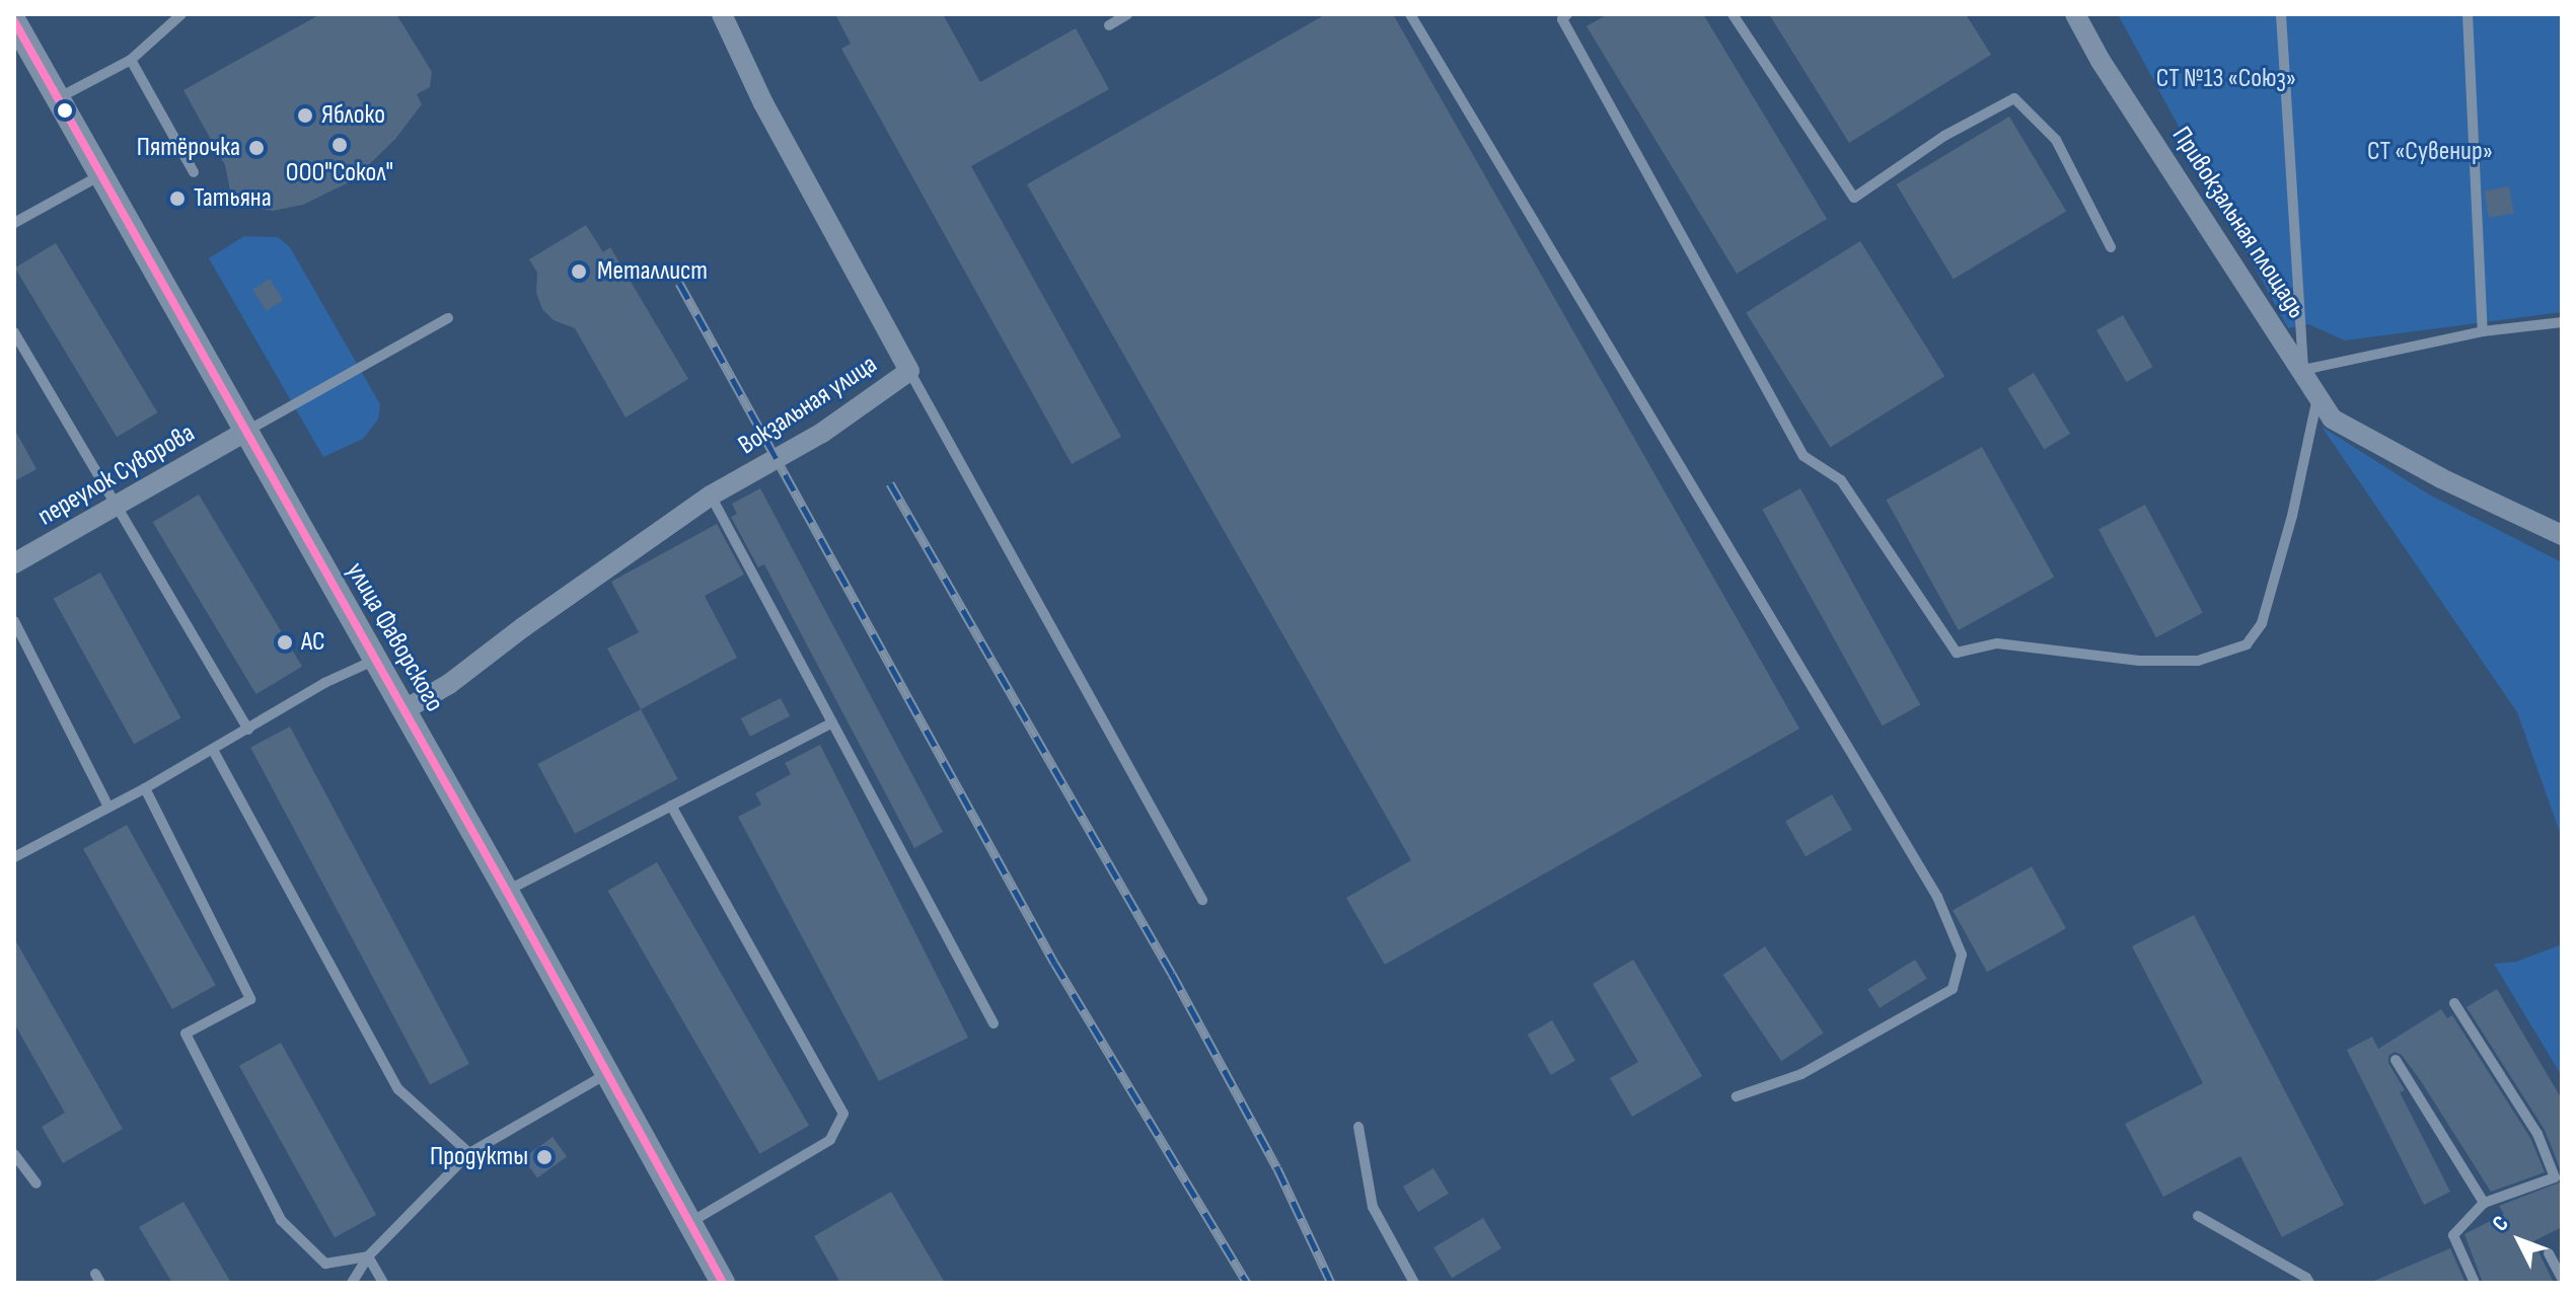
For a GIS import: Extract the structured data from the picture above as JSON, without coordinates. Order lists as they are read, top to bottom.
{
  "streets": {
    "street": [
      "Привокзальная площадь",
      "Вокзальная улица",
      "переулок Суворова",
      "улица Фаворского"
    ]
  },
  "crossings": [
    ["Вокзальная улица", "улица Фаворского"],
    ["переулок Суворова", "улица Фаворского"]
  ],
  "parks": ["СТ №13 «Союз»", "СТ «Сувенир»"],
  "places": [
    "Яблоко",
    "ООО\"Сокол\"",
    "Пятёрочка",
    "Татьяна",
    "Металлист",
    "АС",
    "Продукты"
  ],
  "north": "top left"
}
